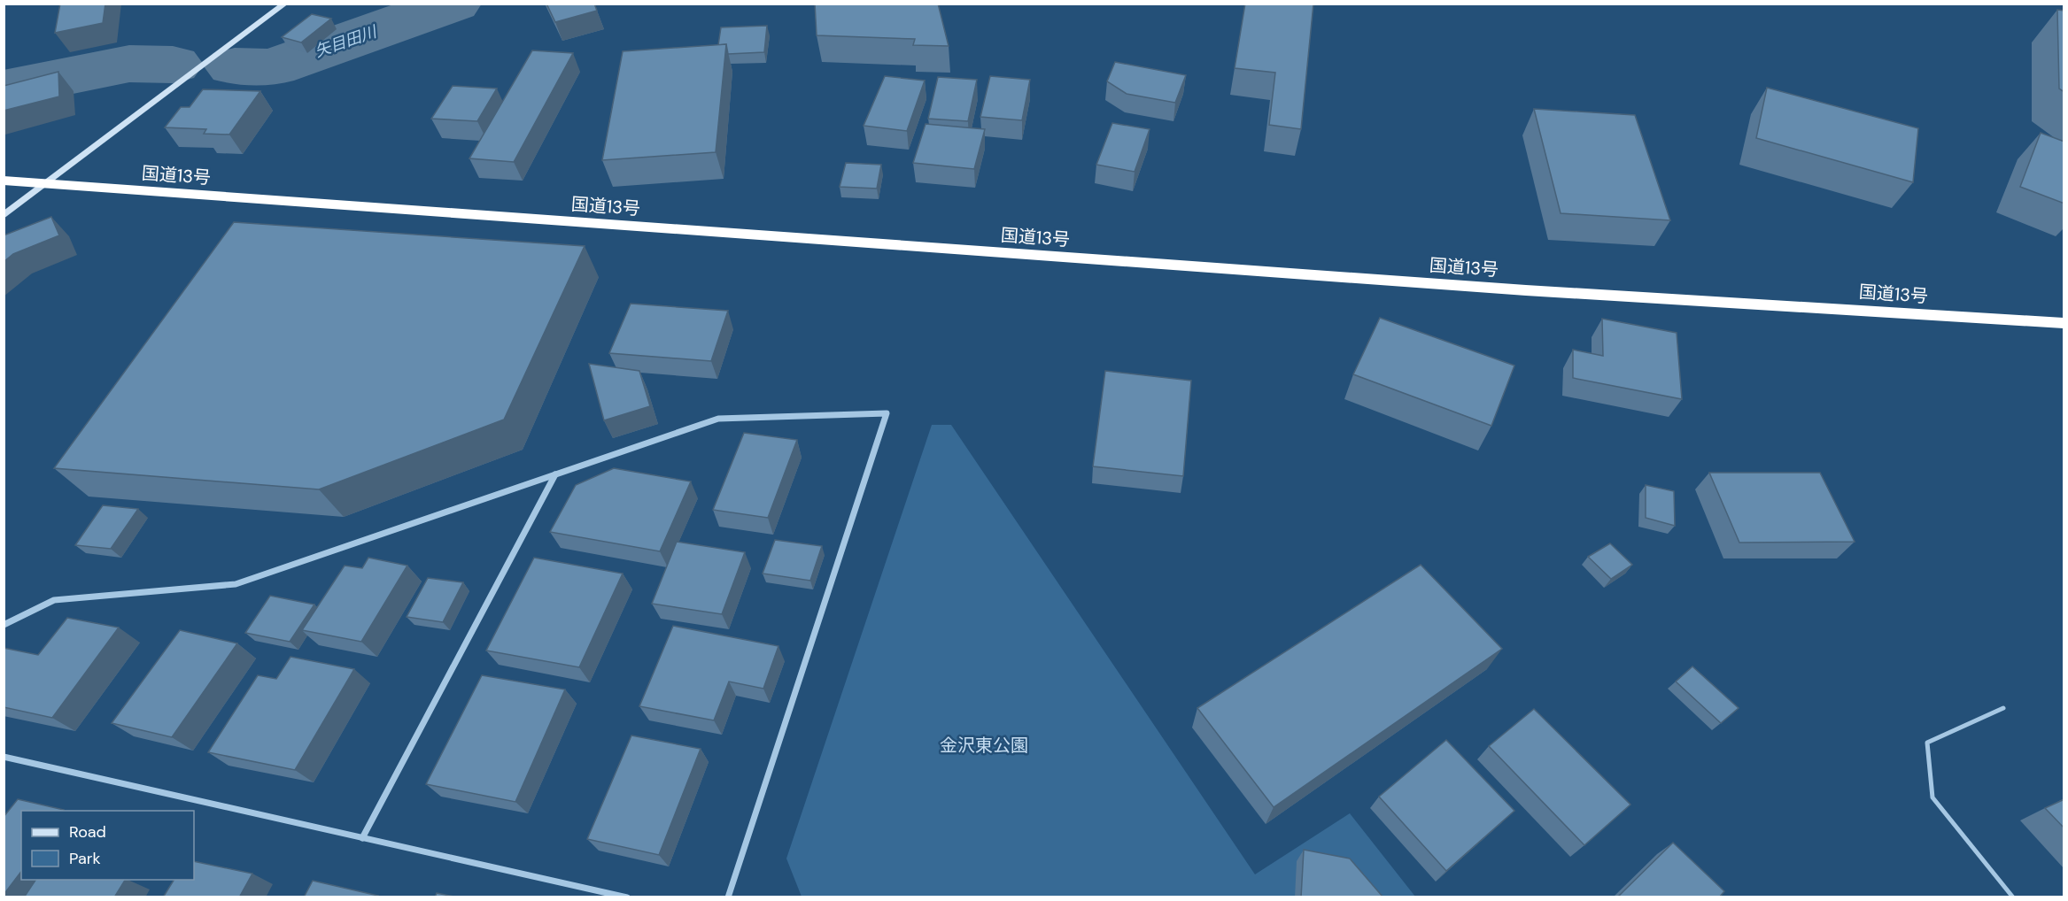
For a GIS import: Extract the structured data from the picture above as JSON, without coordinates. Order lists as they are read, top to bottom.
{
  "streets": {
    "highway": ["国道13号"]
  },
  "water": ["矢目田川"],
  "parks": ["金沢東公園"],
  "legend": ["Road", "Park"]
}
